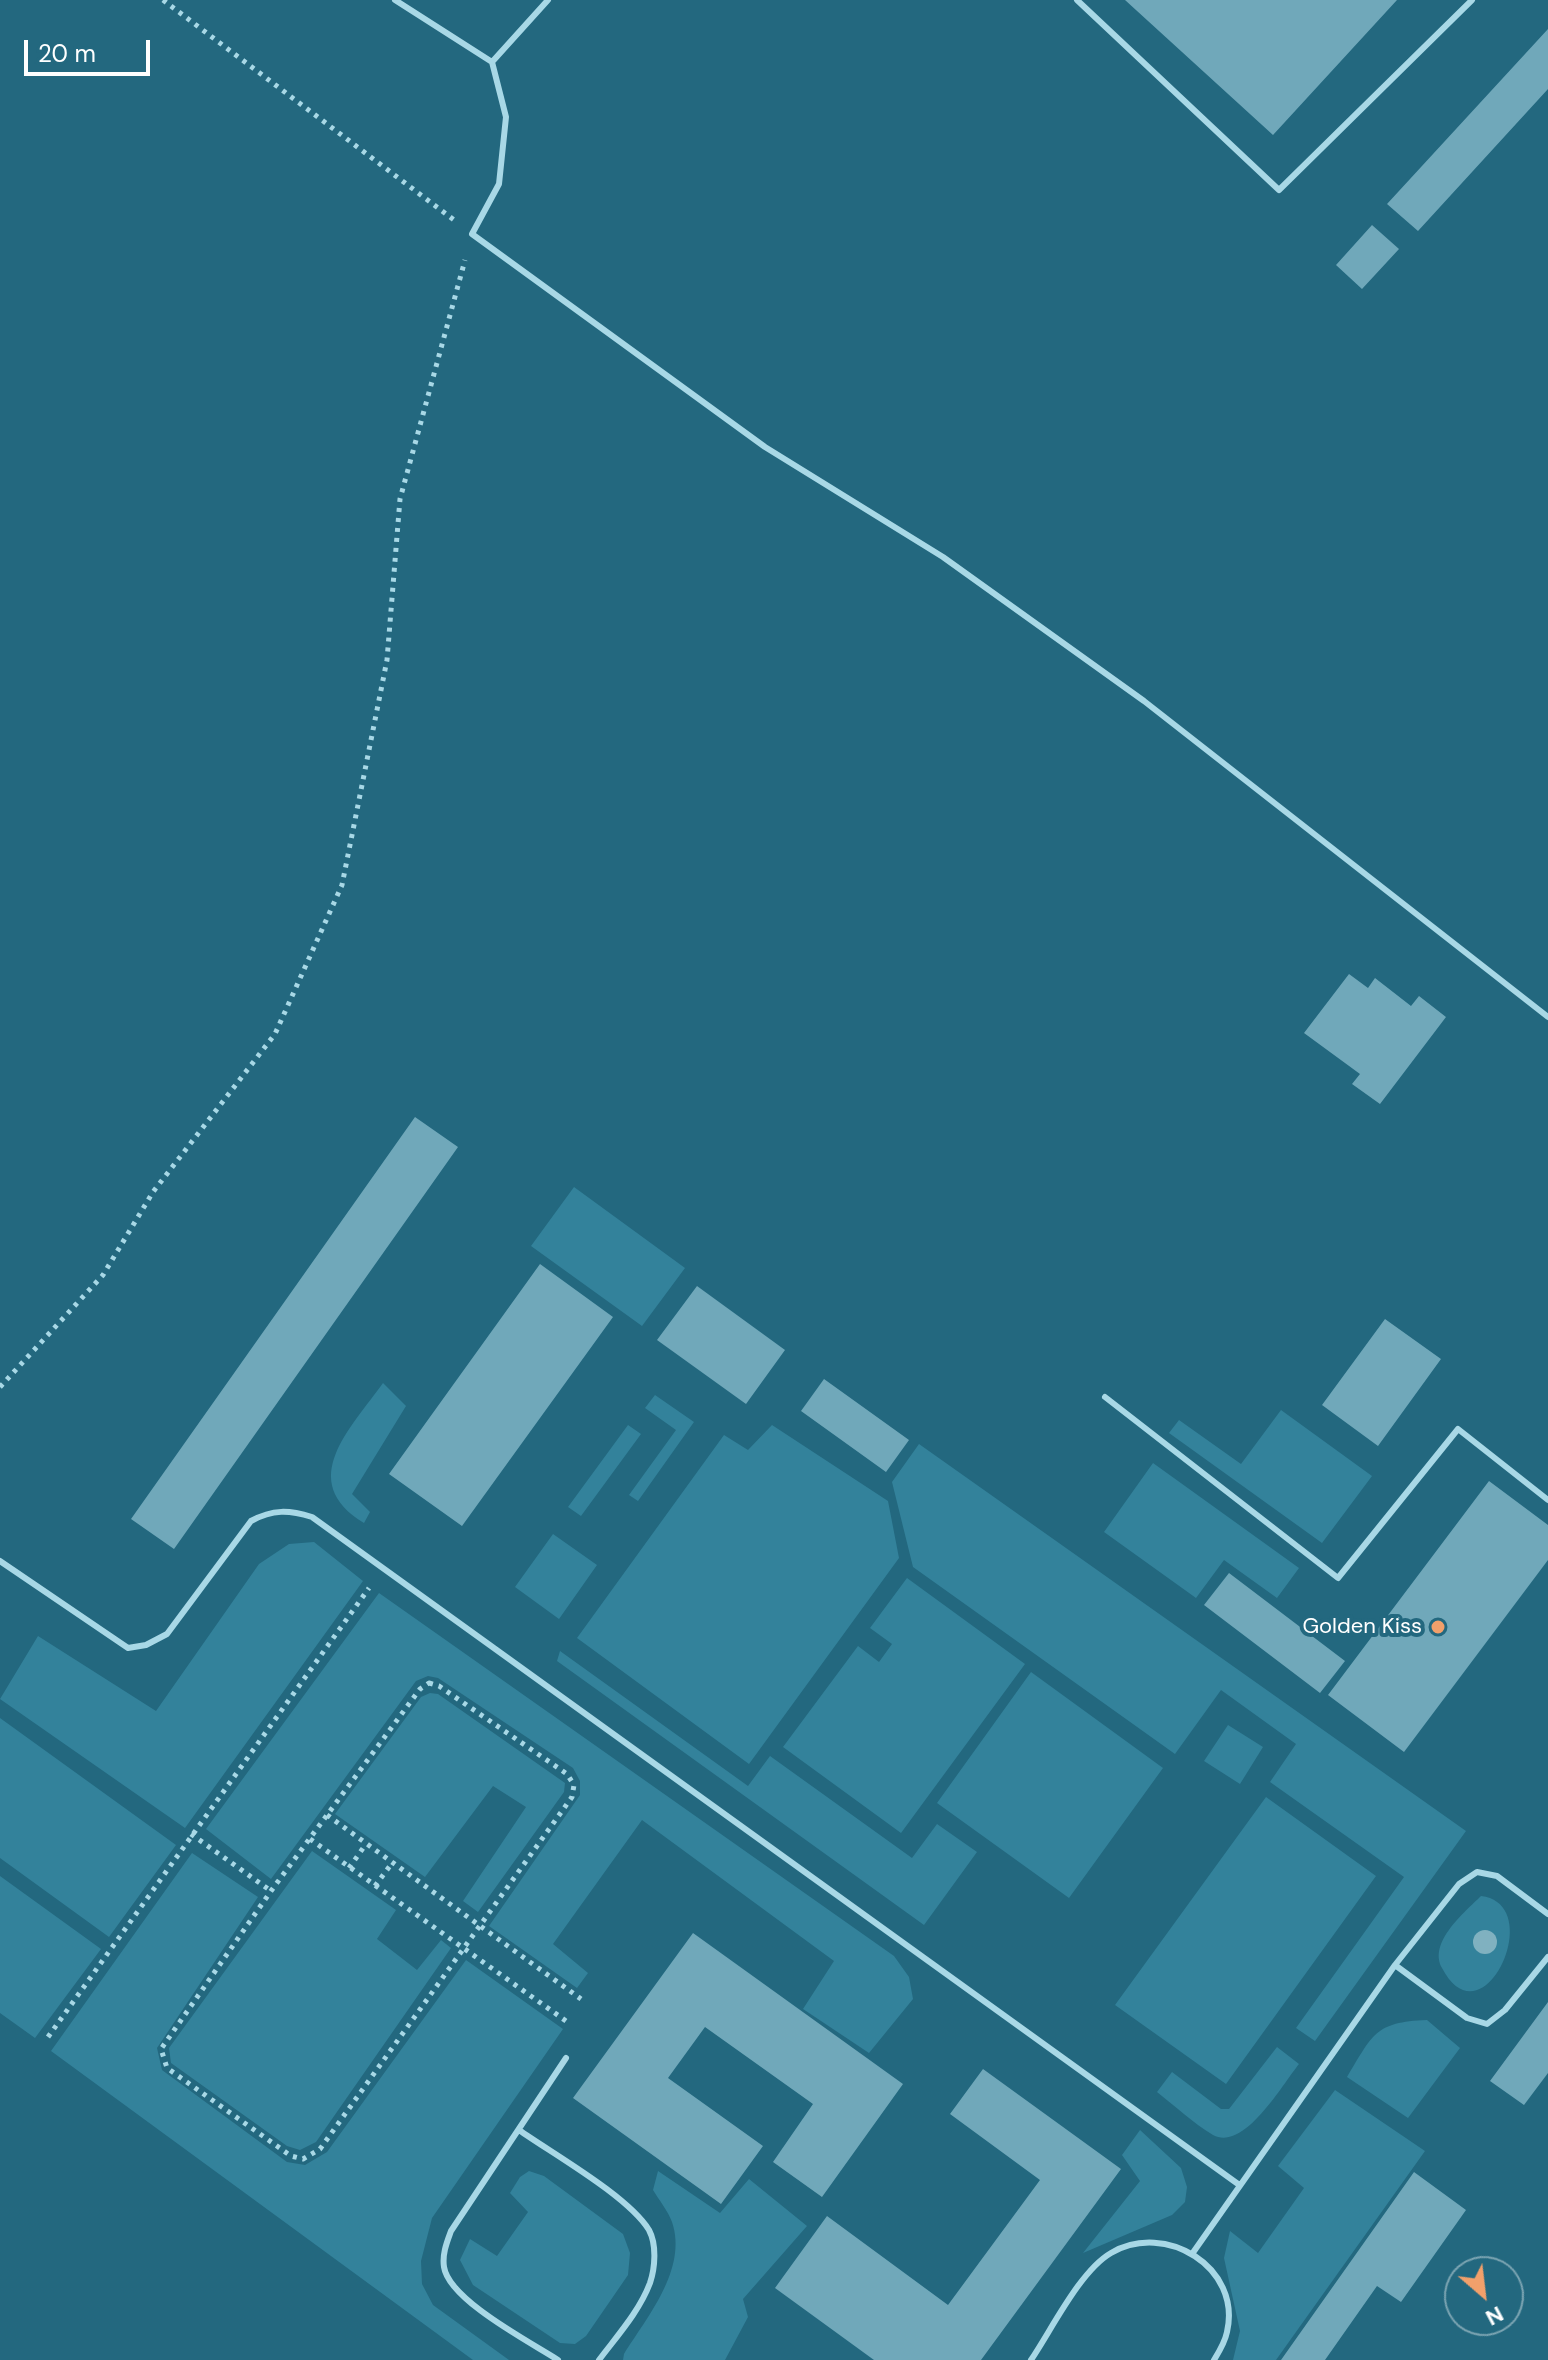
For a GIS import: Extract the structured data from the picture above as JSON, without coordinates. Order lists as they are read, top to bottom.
{
  "places": ["Golden Kiss"],
  "scale_bar": "20 m",
  "north": "bottom right"
}
